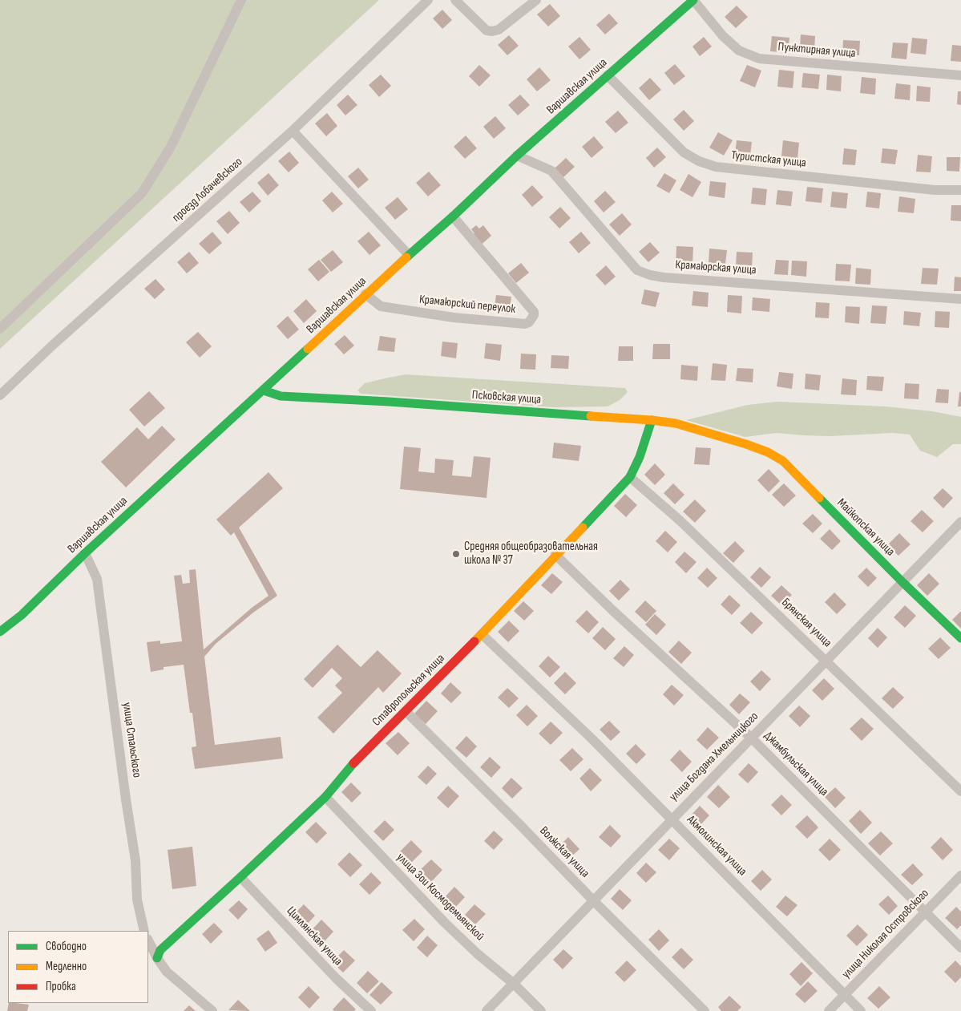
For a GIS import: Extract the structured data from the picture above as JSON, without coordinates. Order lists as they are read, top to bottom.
{
  "streets": {
    "street": [
      "Пунктирная улица",
      "Варшавская улица",
      "Туристская улица",
      "проезд Лобачевского",
      "Крамаюрская улица",
      "Крамаюрский переулок",
      "Псковская улица",
      "Майкопская улица",
      "Брянская улица",
      "Ставропольская улица",
      "улица Стальского",
      "улица Богдана Хмельницкого",
      "Джамбульская улица",
      "Акмолинская улица",
      "Волжская улица",
      "улица Зои Космодемьянской",
      "улица Николая Островского",
      "Цимлянская улица"
    ]
  },
  "crossings": [
    ["Пунктирная улица", "Варшавская улица"],
    ["Варшавская улица", "Туристская улица"],
    ["Варшавская улица", "Крамаюрская улица"],
    ["Варшавская улица", "Крамаюрский переулок"],
    ["Варшавская улица", "Псковская улица"],
    ["Варшавская улица", "улица Стальского"],
    ["Псковская улица", "Майкопская улица"],
    ["Псковская улица", "Ставропольская улица"],
    ["Майкопская улица", "улица Богдана Хмельницкого"],
    ["Брянская улица", "Ставропольская улица"],
    ["Брянская улица", "улица Богдана Хмельницкого"],
    ["Ставропольская улица", "Джамбульская улица"],
    ["Ставропольская улица", "Акмолинская улица"],
    ["Ставропольская улица", "Волжская улица"],
    ["Ставропольская улица", "улица Зои Космодемьянской"],
    ["Ставропольская улица", "Цимлянская улица"],
    ["улица Богдана Хмельницкого", "Джамбульская улица"],
    ["улица Богдана Хмельницкого", "Акмолинская улица"],
    ["улица Богдана Хмельницкого", "Волжская улица"],
    ["улица Богдана Хмельницкого", "улица Зои Космодемьянской"],
    ["Джамбульская улица", "улица Николая Островского"],
    ["Акмолинская улица", "улица Николая Островского"]
  ],
  "places": ["Средняя общеобразовательная школа № 37"],
  "legend": ["Свободно", "Медленно", "Пробка"]
}
